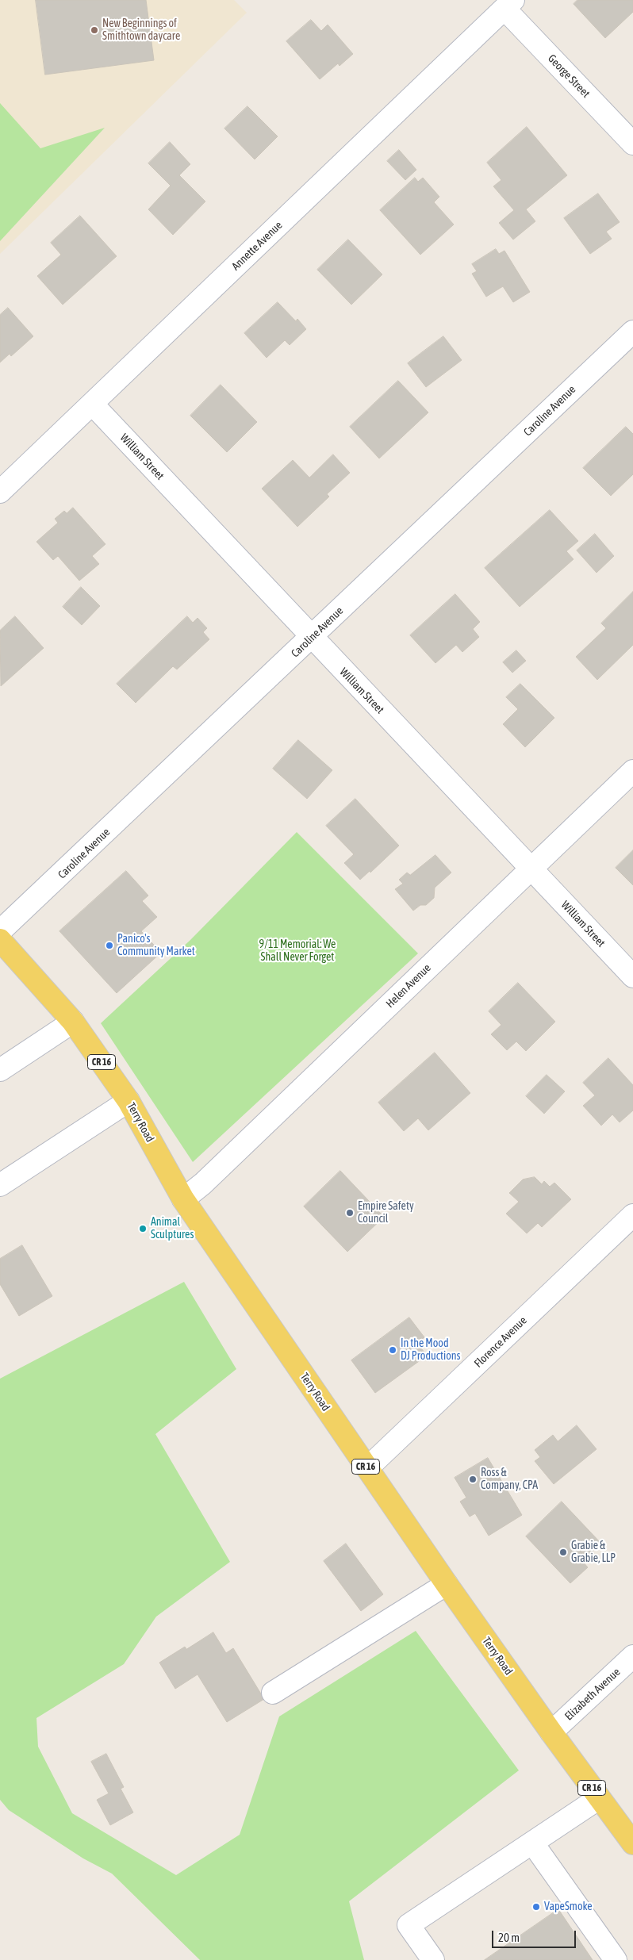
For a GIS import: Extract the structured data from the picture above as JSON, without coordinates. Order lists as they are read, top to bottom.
{
  "streets": {
    "main road": ["CR 16", "Terry Road"],
    "street": [
      "George Street",
      "Annette Avenue",
      "Caroline Avenue",
      "William Street",
      "Helen Avenue",
      "Florence Avenue",
      "Elizabeth Avenue"
    ]
  },
  "crossings": [
    ["George Street", "Annette Avenue"],
    ["Annette Avenue", "William Street"],
    ["Caroline Avenue", "William Street"],
    ["William Street", "Helen Avenue"],
    ["Helen Avenue", "Terry Road"],
    ["Terry Road", "Florence Avenue"],
    ["Terry Road", "Elizabeth Avenue"]
  ],
  "parks": ["9/11 Memorial: We Shall Never Forget"],
  "places": [
    "New Beginnings of Smithtown daycare",
    "Panico's Community Market",
    "Empire Safety Council",
    "Animal Sculptures",
    "In the Mood DJ Productions",
    "Ross & Company, CPA",
    "Grabie & Grabie, LLP",
    "VapeSmoke"
  ],
  "scale_bar": "20 m"
}
